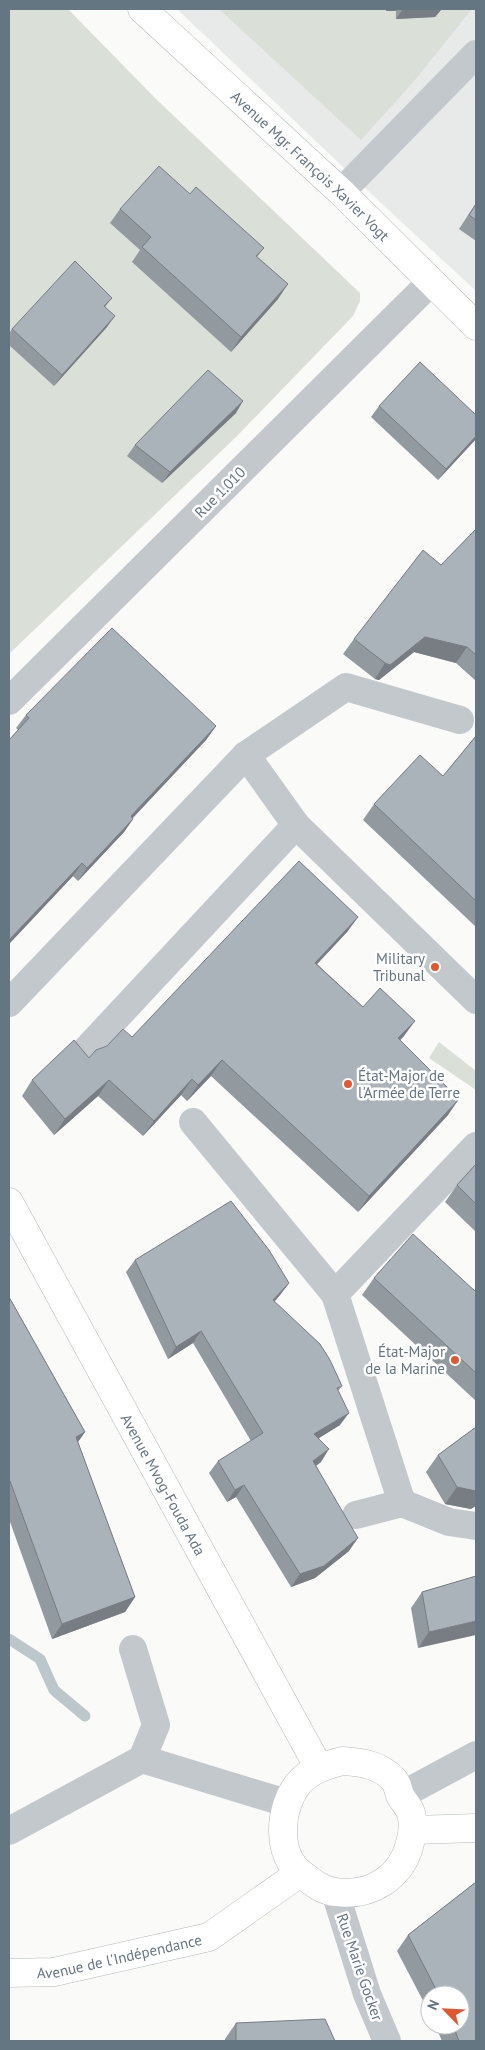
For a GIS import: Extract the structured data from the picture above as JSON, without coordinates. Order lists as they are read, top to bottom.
{
  "streets": {
    "main road": ["Avenue Mgr. François Xavier Vogt", "Avenue Mvog-Fouda Ada", "Avenue de l'Indépendance"],
    "street": ["Rue 1.010", "Rue Marie Gocker"]
  },
  "crossings": [
    ["Avenue Mgr. François Xavier Vogt", "Rue 1.010"],
    ["Avenue Mvog-Fouda Ada", "Avenue de l'Indépendance"],
    ["Avenue Mvog-Fouda Ada", "Rue Marie Gocker"],
    ["Avenue de l'Indépendance", "Rue Marie Gocker"]
  ],
  "places": ["Military Tribunal", "État-Major de l'Armée de Terre", "État-Major de la Marine"],
  "north": "top left"
}
